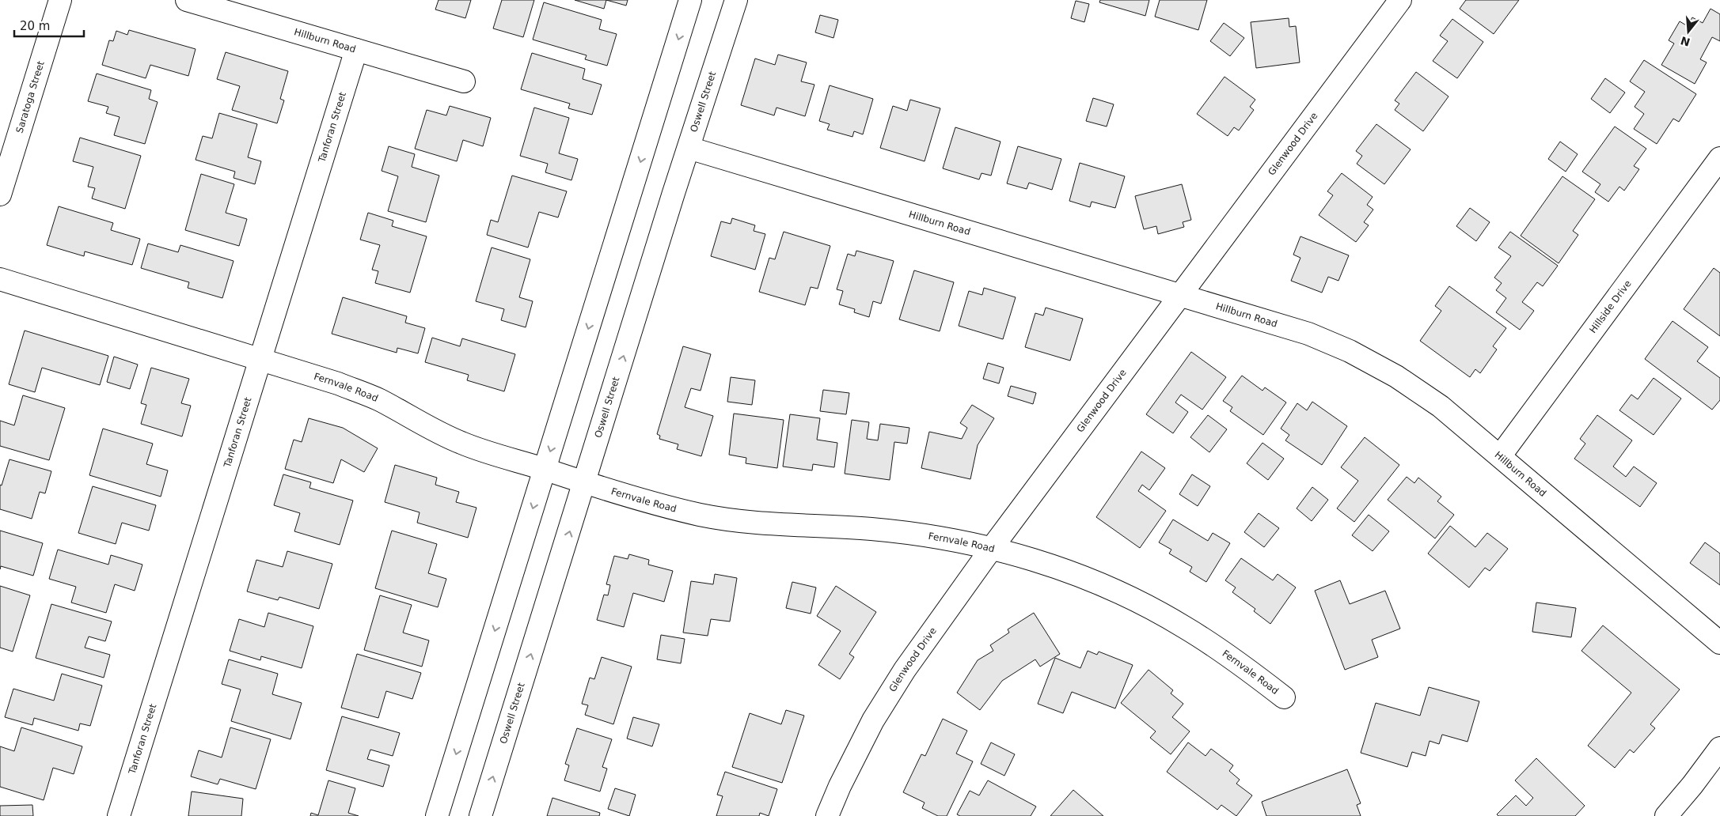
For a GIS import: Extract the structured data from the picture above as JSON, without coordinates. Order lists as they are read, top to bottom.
{
  "streets": {
    "street": [
      "Hillburn Road",
      "Saratoga Street",
      "Oswell Street",
      "Tanforan Street",
      "Glenwood Drive",
      "Hillside Drive",
      "Fernvale Road"
    ]
  },
  "crossings": [
    ["Hillburn Road", "Oswell Street"],
    ["Hillburn Road", "Tanforan Street"],
    ["Hillburn Road", "Glenwood Drive"],
    ["Hillburn Road", "Hillside Drive"],
    ["Oswell Street", "Fernvale Road"],
    ["Tanforan Street", "Fernvale Road"],
    ["Glenwood Drive", "Fernvale Road"]
  ],
  "scale_bar": "20 m",
  "north": "bottom"
}
